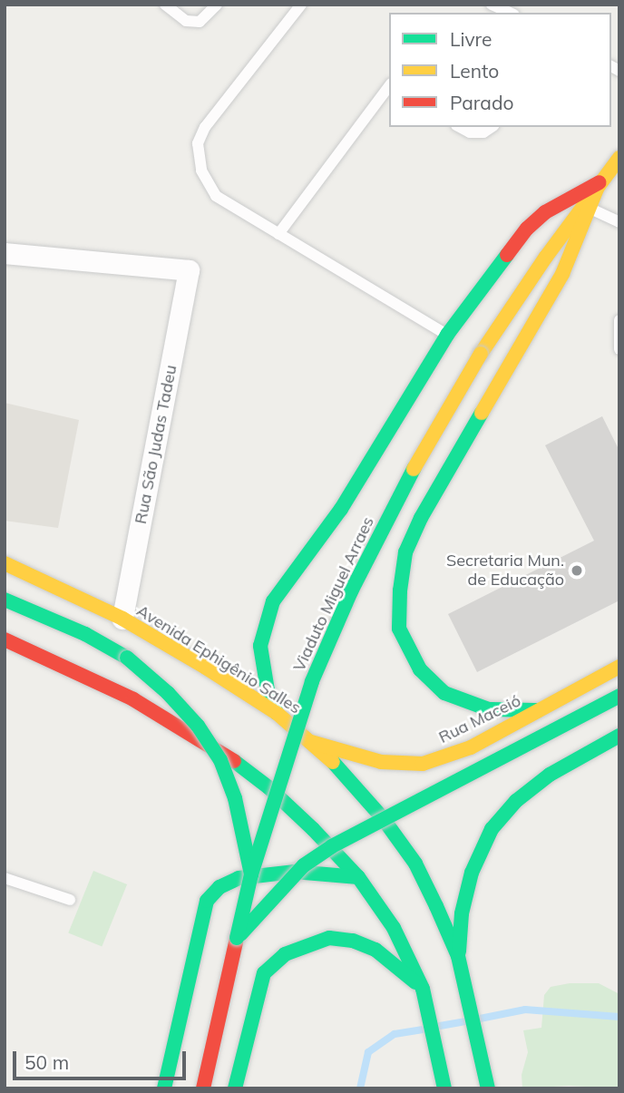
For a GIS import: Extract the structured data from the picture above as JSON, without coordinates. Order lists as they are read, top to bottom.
{
  "streets": {
    "main road": ["Viaduto Miguel Arraes", "Avenida Ephigênio Salles", "Rua Maceió"],
    "street": ["Rua São Judas Tadeu"]
  },
  "crossings": [
    ["Rua São Judas Tadeu", "Avenida Ephigênio Salles"],
    ["Avenida Ephigênio Salles", "Rua Maceió"]
  ],
  "places": ["Secretaria Mun. de Educação"],
  "legend": ["Livre", "Lento", "Parado"],
  "scale_bar": "50 m"
}
